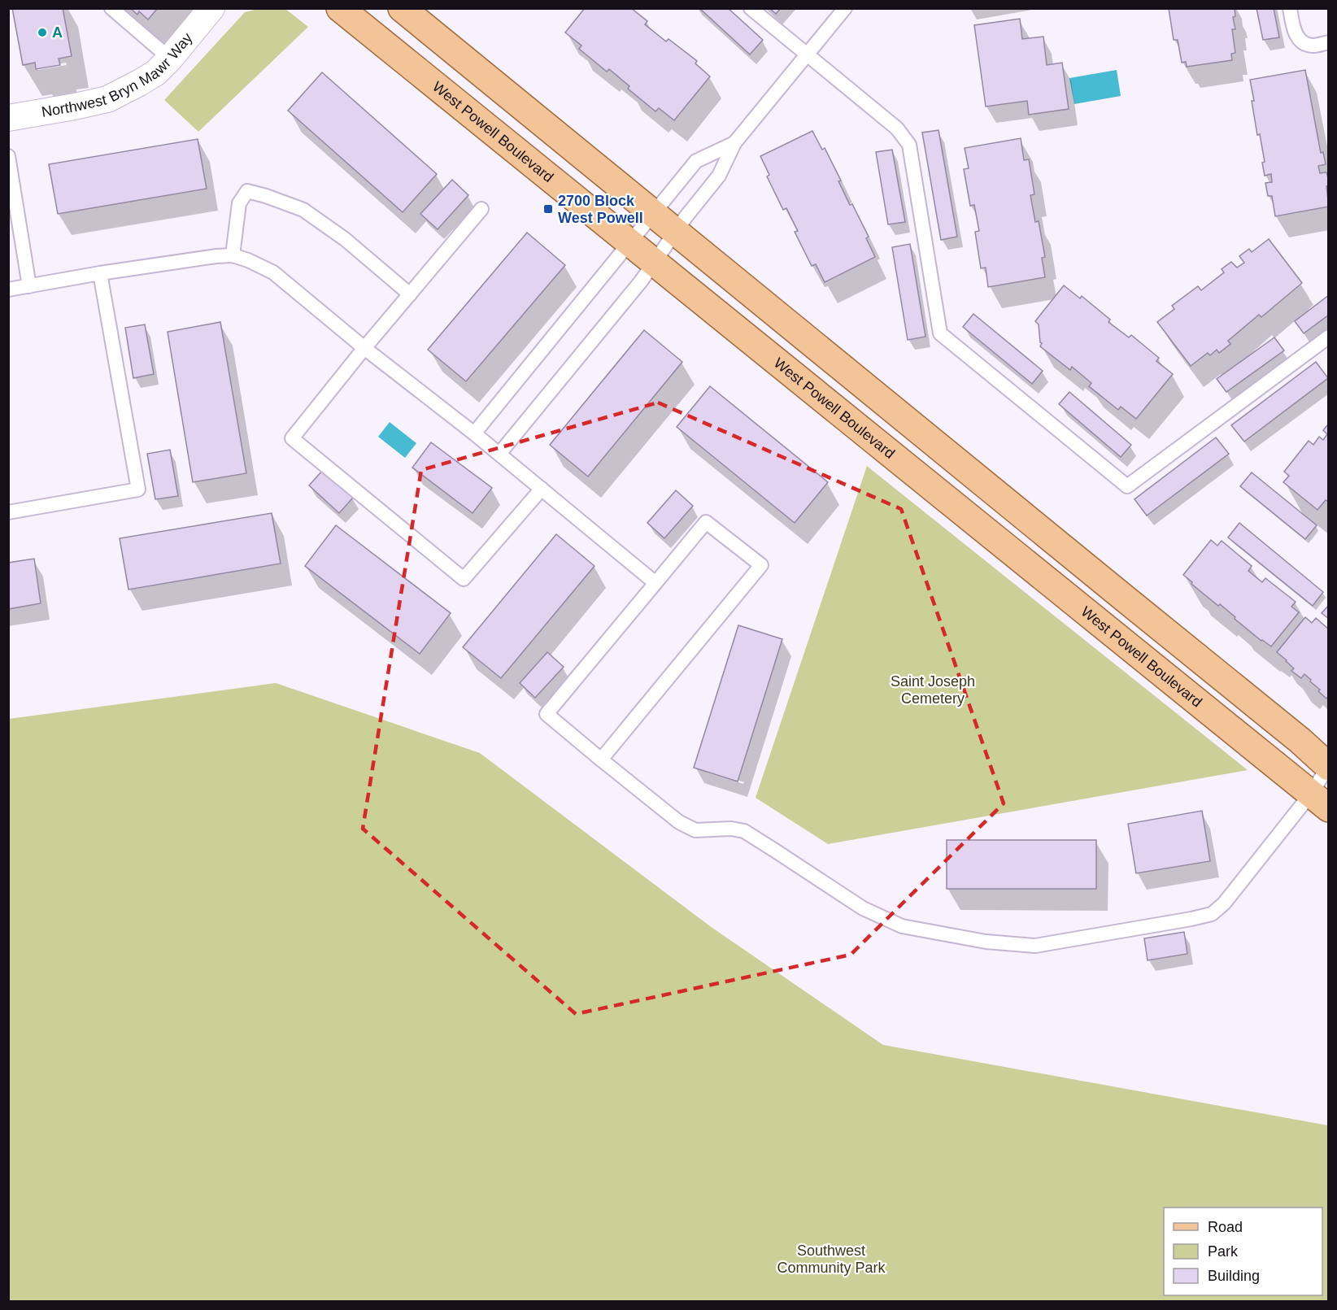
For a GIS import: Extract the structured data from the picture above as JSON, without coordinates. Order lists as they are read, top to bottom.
{
  "streets": {
    "main road": ["West Powell Boulevard"],
    "street": ["Northwest Bryn Mawr Way"]
  },
  "parks": ["Saint Joseph Cemetery", "Southwest Community Park"],
  "places": {
    "other": ["A"],
    "transit": ["2700 Block West Powell"]
  },
  "legend": ["Road", "Park", "Building"]
}
